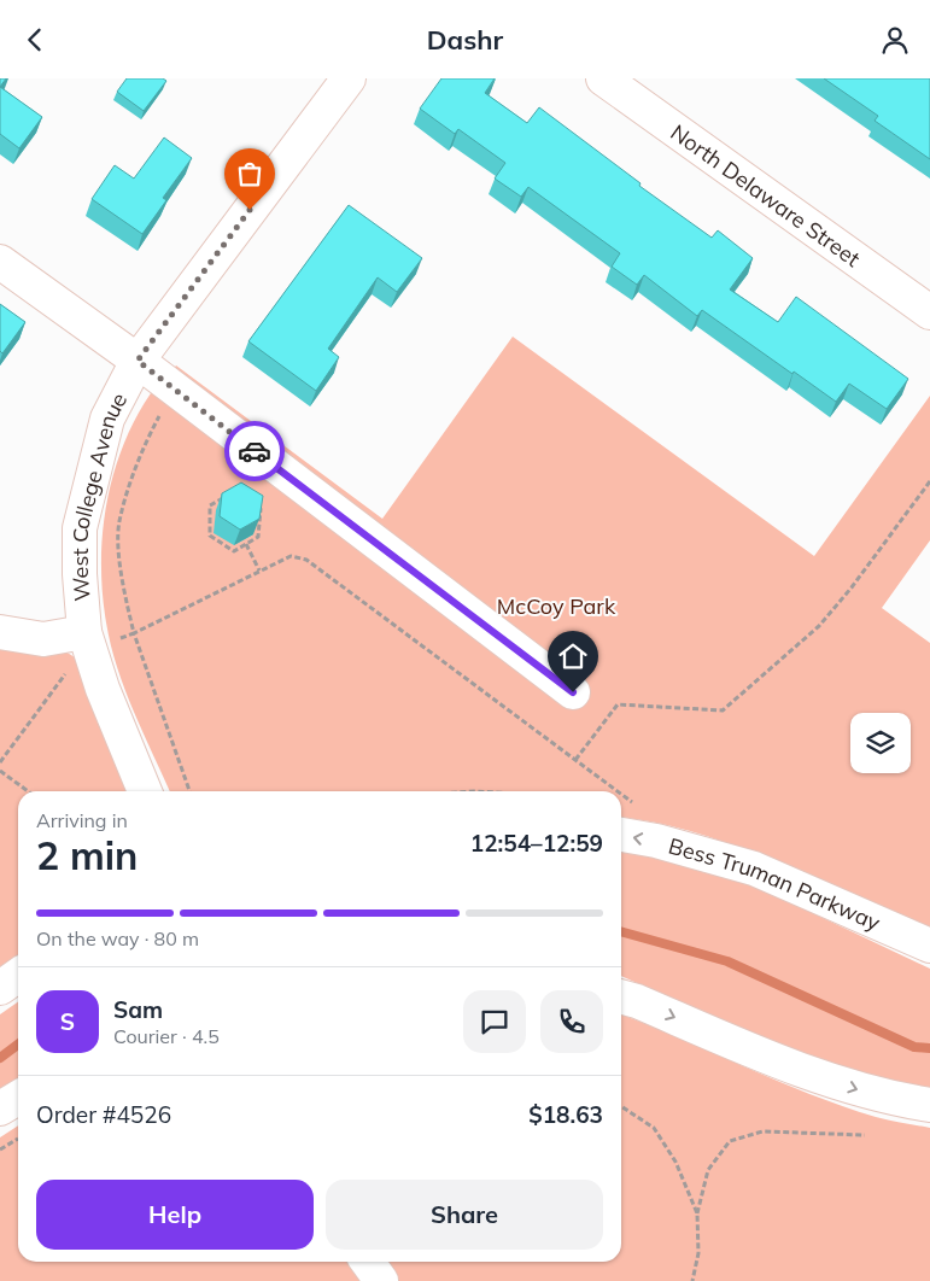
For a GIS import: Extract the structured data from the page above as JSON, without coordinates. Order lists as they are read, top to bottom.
{
  "streets": {
    "street": ["North Delaware Street", "West College Avenue", "Bess Truman Parkway"]
  },
  "parks": ["McCoy Park"],
  "page": {
    "header": "Dashr",
    "heading": ["2 min", "Arriving in", "12:54–12:59"],
    "panel": [
      "Sam",
      "Courier · 4.5",
      "Order #4526",
      "$18.63"
    ],
    "bar": "On the way · 80 m",
    "round": "S",
    "buttons": ["Help", "Share"]
  }
}
